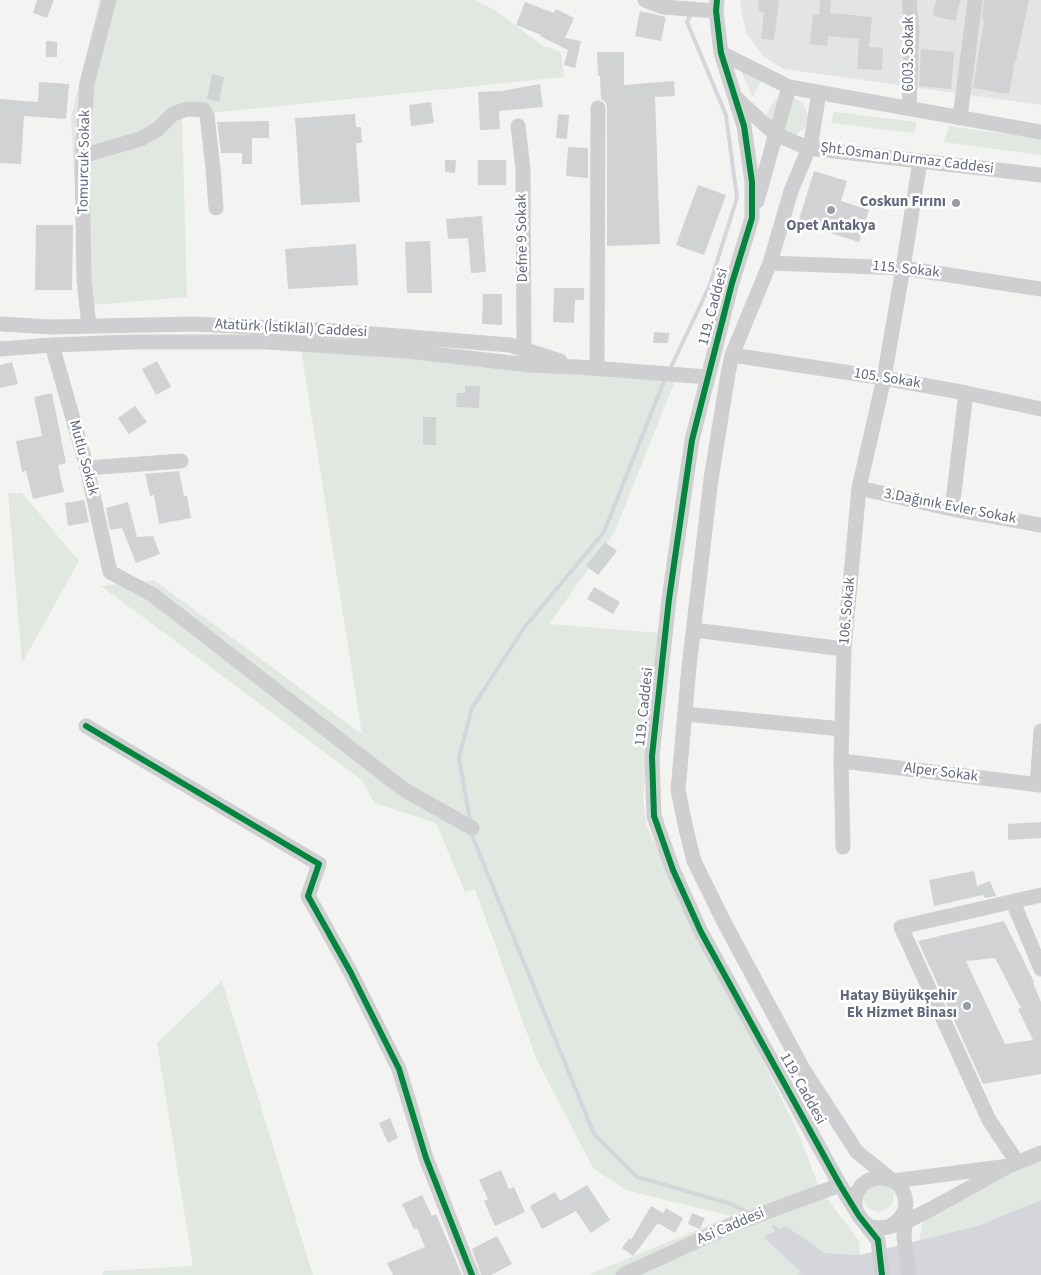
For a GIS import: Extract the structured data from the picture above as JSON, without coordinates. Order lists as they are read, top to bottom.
{
  "streets": {
    "street": [
      "6003. Sokak",
      "Şht.Osman Durmaz Caddesi",
      "Tomurcuk Sokak",
      "Defne 9 Sokak",
      "115. Sokak",
      "119. Caddesi",
      "Atatürk (İstiklal) Caddesi",
      "105. Sokak",
      "Mutlu Sokak",
      "3.Dağınık Evler Sokak",
      "106. Sokak",
      "Alper Sokak",
      "Asi Caddesi"
    ]
  },
  "crossings": [
    ["Şht.Osman Durmaz Caddesi", "119. Caddesi"],
    ["Şht.Osman Durmaz Caddesi", "106. Sokak"],
    ["Tomurcuk Sokak", "Atatürk (İstiklal) Caddesi"],
    ["Defne 9 Sokak", "Atatürk (İstiklal) Caddesi"],
    ["115. Sokak", "119. Caddesi"],
    ["115. Sokak", "106. Sokak"],
    ["119. Caddesi", "Atatürk (İstiklal) Caddesi"],
    ["119. Caddesi", "105. Sokak"],
    ["119. Caddesi", "Asi Caddesi"],
    ["Atatürk (İstiklal) Caddesi", "Mutlu Sokak"],
    ["105. Sokak", "106. Sokak"],
    ["3.Dağınık Evler Sokak", "106. Sokak"],
    ["106. Sokak", "Alper Sokak"]
  ],
  "places": ["Coskun Fırını", "Opet Antakya", "Hatay Büyükşehir Ek Hizmet Binası"]
}
